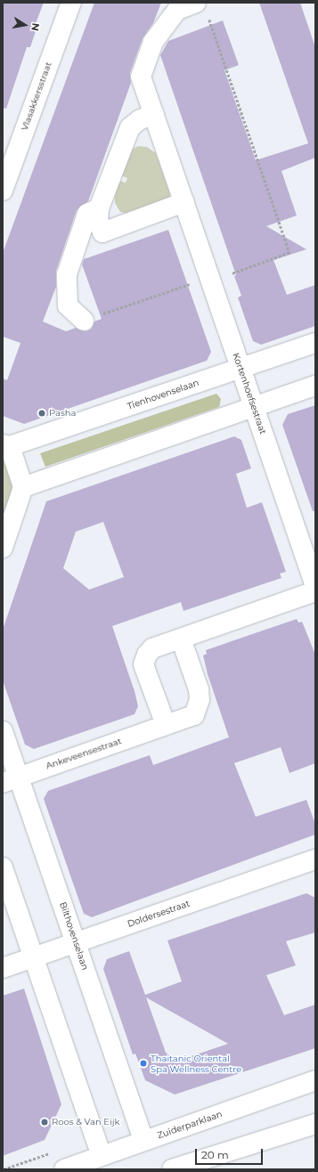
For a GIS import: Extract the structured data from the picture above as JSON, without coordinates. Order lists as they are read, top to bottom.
{
  "streets": {
    "street": [
      "Vlasakkersstraat",
      "Kortenhoefsestraat",
      "Tienhovenselaan",
      "Ankeveensestraat",
      "Doldersestraat",
      "Bilthovenselaan",
      "Zuiderparklaan"
    ]
  },
  "crossings": [
    ["Kortenhoefsestraat", "Tienhovenselaan"],
    ["Ankeveensestraat", "Bilthovenselaan"],
    ["Doldersestraat", "Bilthovenselaan"],
    ["Bilthovenselaan", "Zuiderparklaan"]
  ],
  "places": ["Pasha", "Thaitanic Oriental Spa Wellness Centre", "Roos & Van Eijk"],
  "scale_bar": "20 m",
  "north": "right"
}
